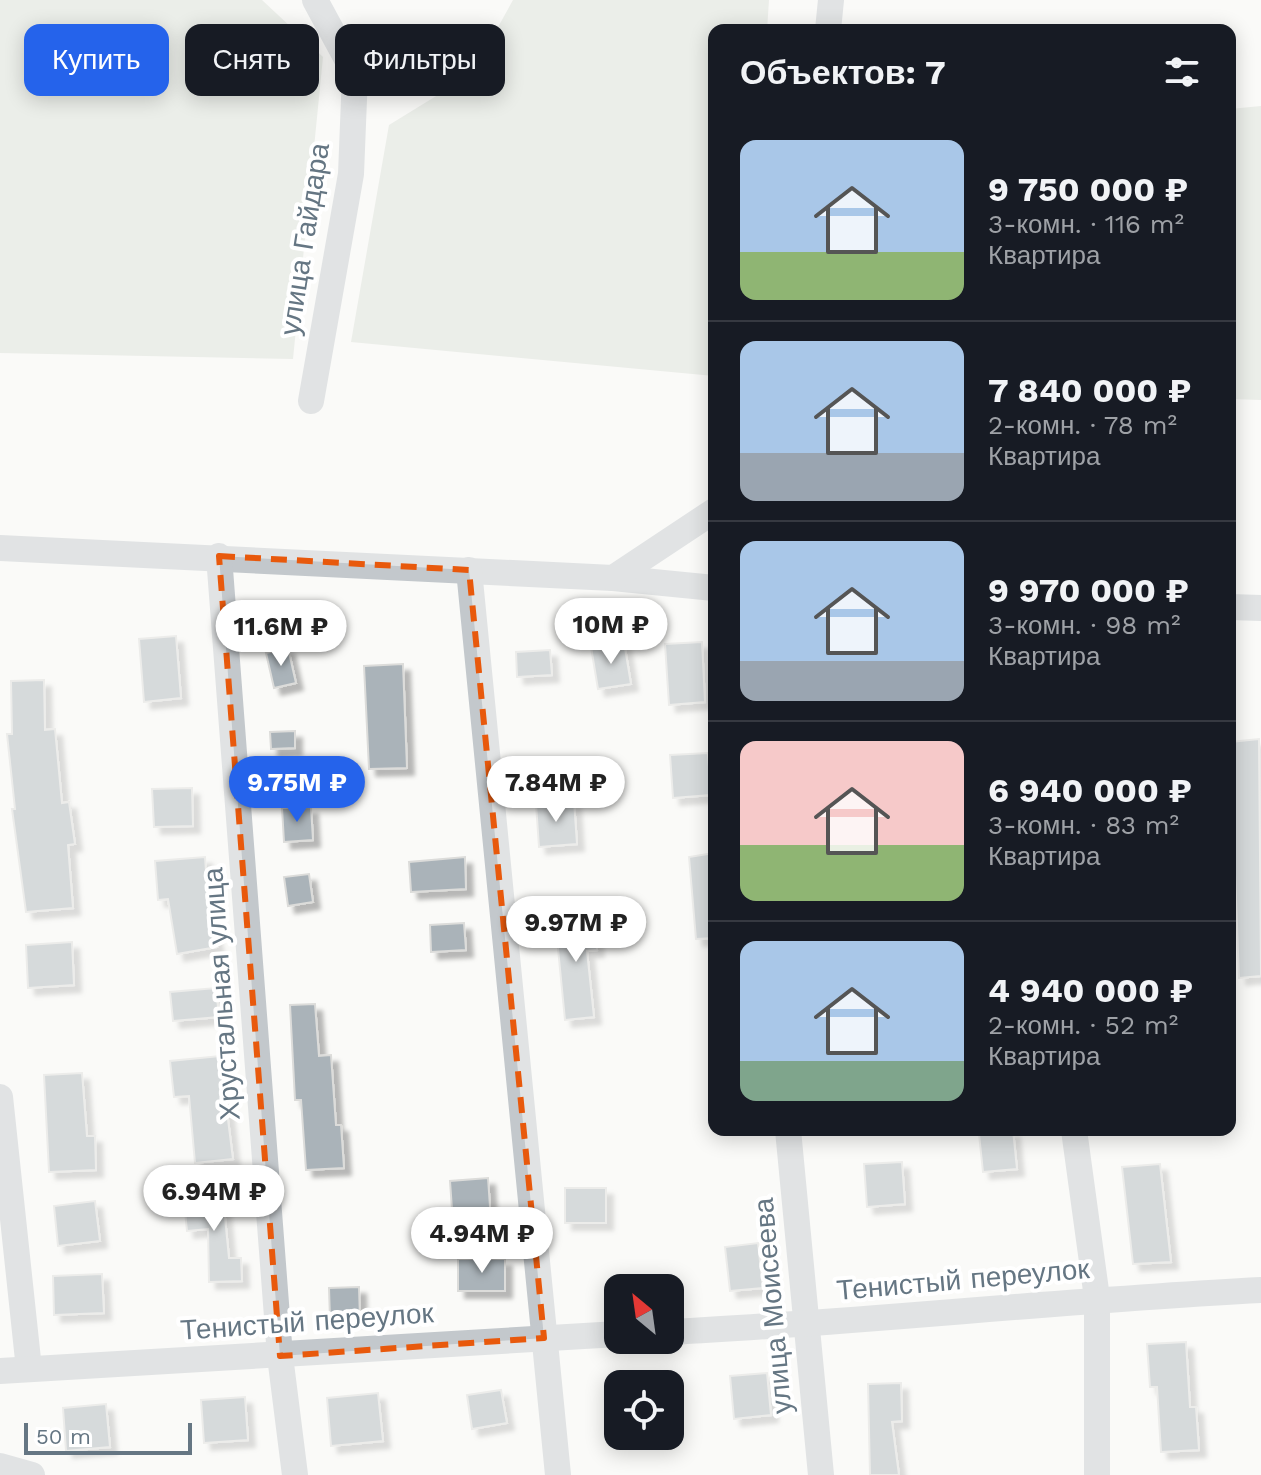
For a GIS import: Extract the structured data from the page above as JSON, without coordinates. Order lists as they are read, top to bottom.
{
  "streets": {
    "street": [
      "улица Гайдара",
      "Хрустальная улица",
      "Тенистый переулок",
      "улица Моисеева"
    ]
  },
  "crossings": [
    ["Хрустальная улица", "Тенистый переулок"],
    ["Тенистый переулок", "улица Моисеева"]
  ],
  "scale_bar": "50 m",
  "north": "top left",
  "page": {
    "chip": ["Купить", "Снять", "Фильтры"],
    "heading": "Объектов: 7",
    "list": [
      {
        "name": "9 750 000 ₽",
        "note": "3-комн. · 116 m² · Квартира"
      },
      {
        "name": "7 840 000 ₽",
        "note": "2-комн. · 78 m² · Квартира"
      },
      {
        "name": "9 970 000 ₽",
        "note": "3-комн. · 98 m² · Квартира"
      },
      {
        "name": "6 940 000 ₽",
        "note": "3-комн. · 83 m² · Квартира"
      },
      {
        "name": "4 940 000 ₽",
        "note": "2-комн. · 52 m² · Квартира"
      }
    ],
    "price": [
      "10M ₽",
      "11.6M ₽",
      "9.75M ₽",
      "7.84M ₽",
      "9.97M ₽",
      "6.94M ₽",
      "4.94M ₽"
    ],
    "scale": "50 m"
  }
}
